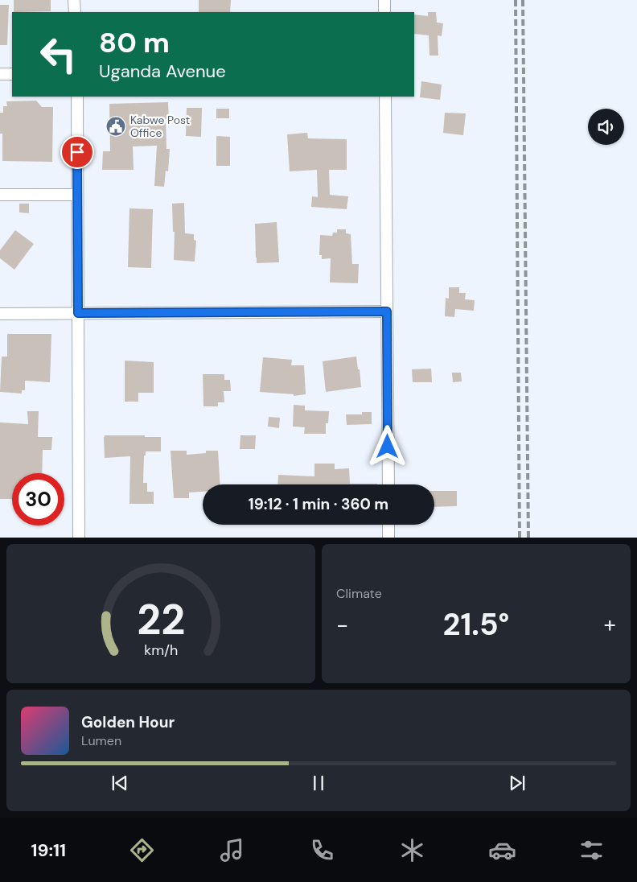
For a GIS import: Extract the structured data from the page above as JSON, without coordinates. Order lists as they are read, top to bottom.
{
  "places": {
    "public building": ["Kabwe Post Office"]
  },
  "page": {
    "turn": ["80 m", "Uganda Avenue"],
    "limit": "30",
    "trip": "19:12 · 1 min · 360 m",
    "tile": "Climate",
    "heat": ["−", "21.5°", "+"],
    "song": ["Golden Hour", "Lumen"],
    "tabs": "19:11",
    "gauge": ["22", "km/h"]
  }
}
